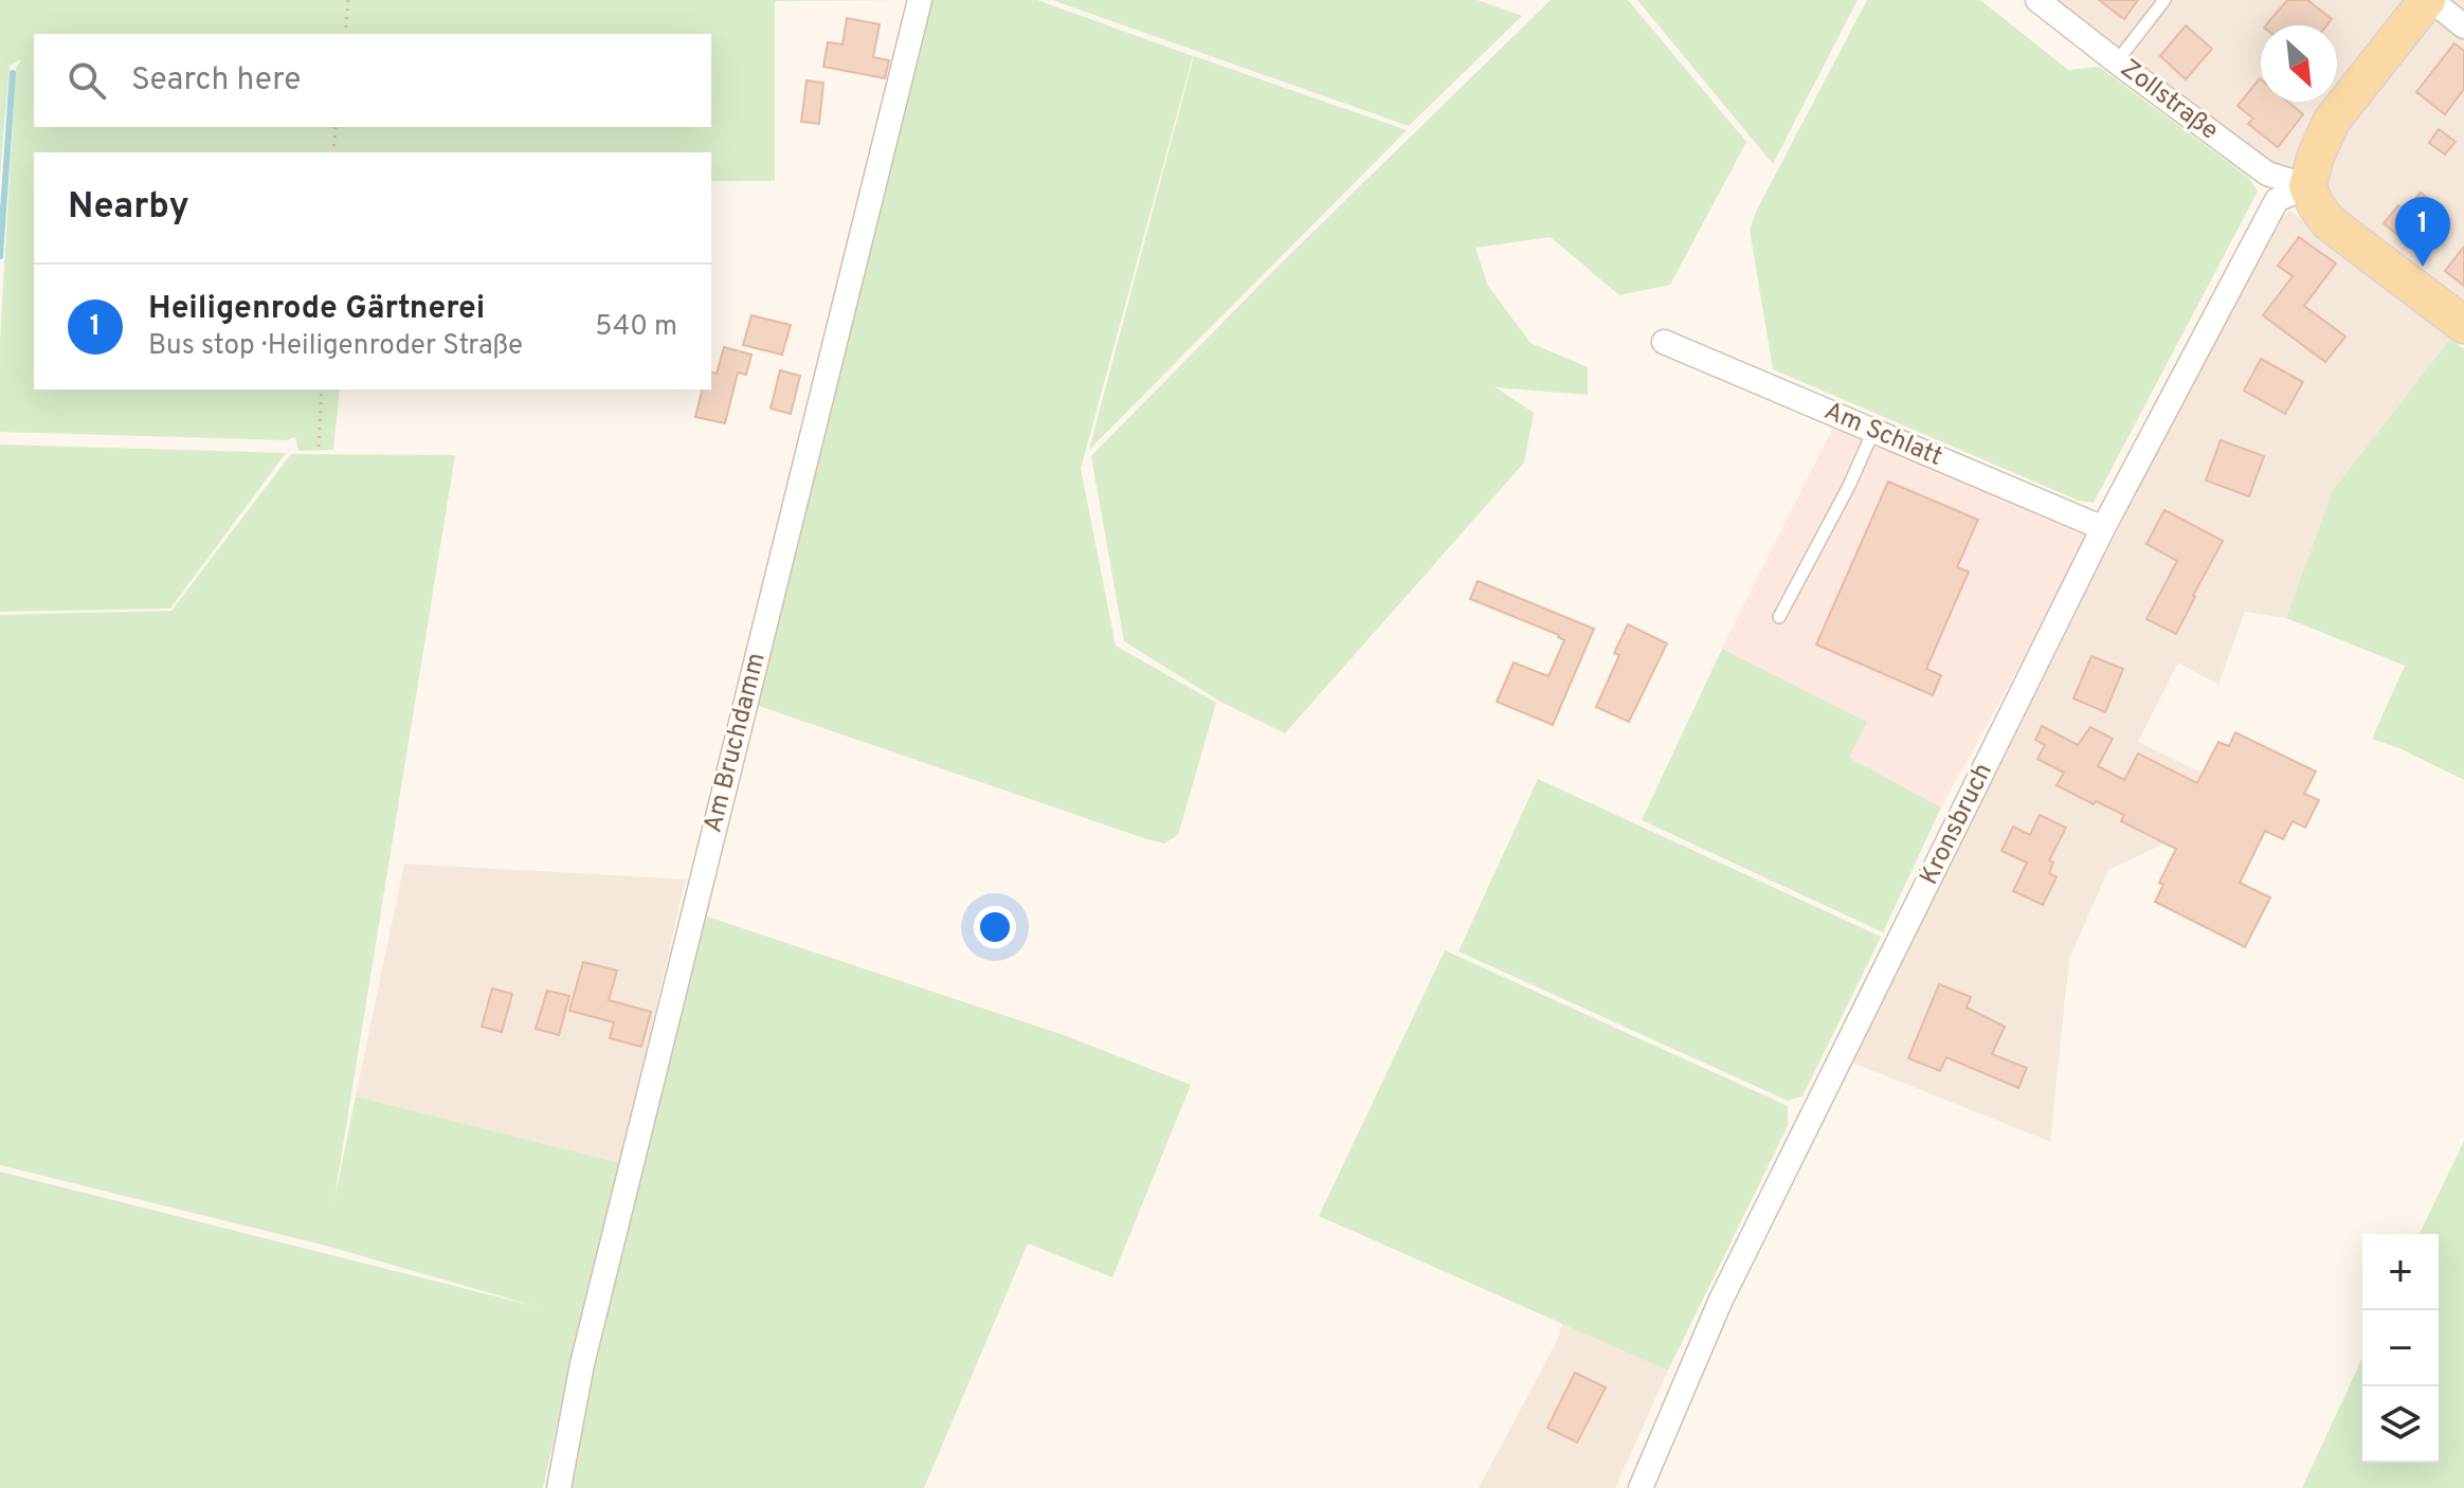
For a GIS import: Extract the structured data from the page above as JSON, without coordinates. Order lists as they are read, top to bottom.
{
  "streets": {
    "street": [
      "Zollstraße",
      "Am Schlatt",
      "Am Bruchdamm",
      "Kronsbruch"
    ]
  },
  "crossings": [
    ["Zollstraße", "Kronsbruch"],
    ["Am Schlatt", "Kronsbruch"]
  ],
  "north": "bottom right",
  "page": {
    "search": "Search here",
    "heading": "Nearby",
    "pins": "1",
    "list": [
      {
        "mark": "1",
        "name": "Heiligenrode Gärtnerei",
        "note": "Bus stop · Heiligenroder Straße",
        "value": "540 m"
      }
    ],
    "map_buttons": ["+", "−"]
  }
}
